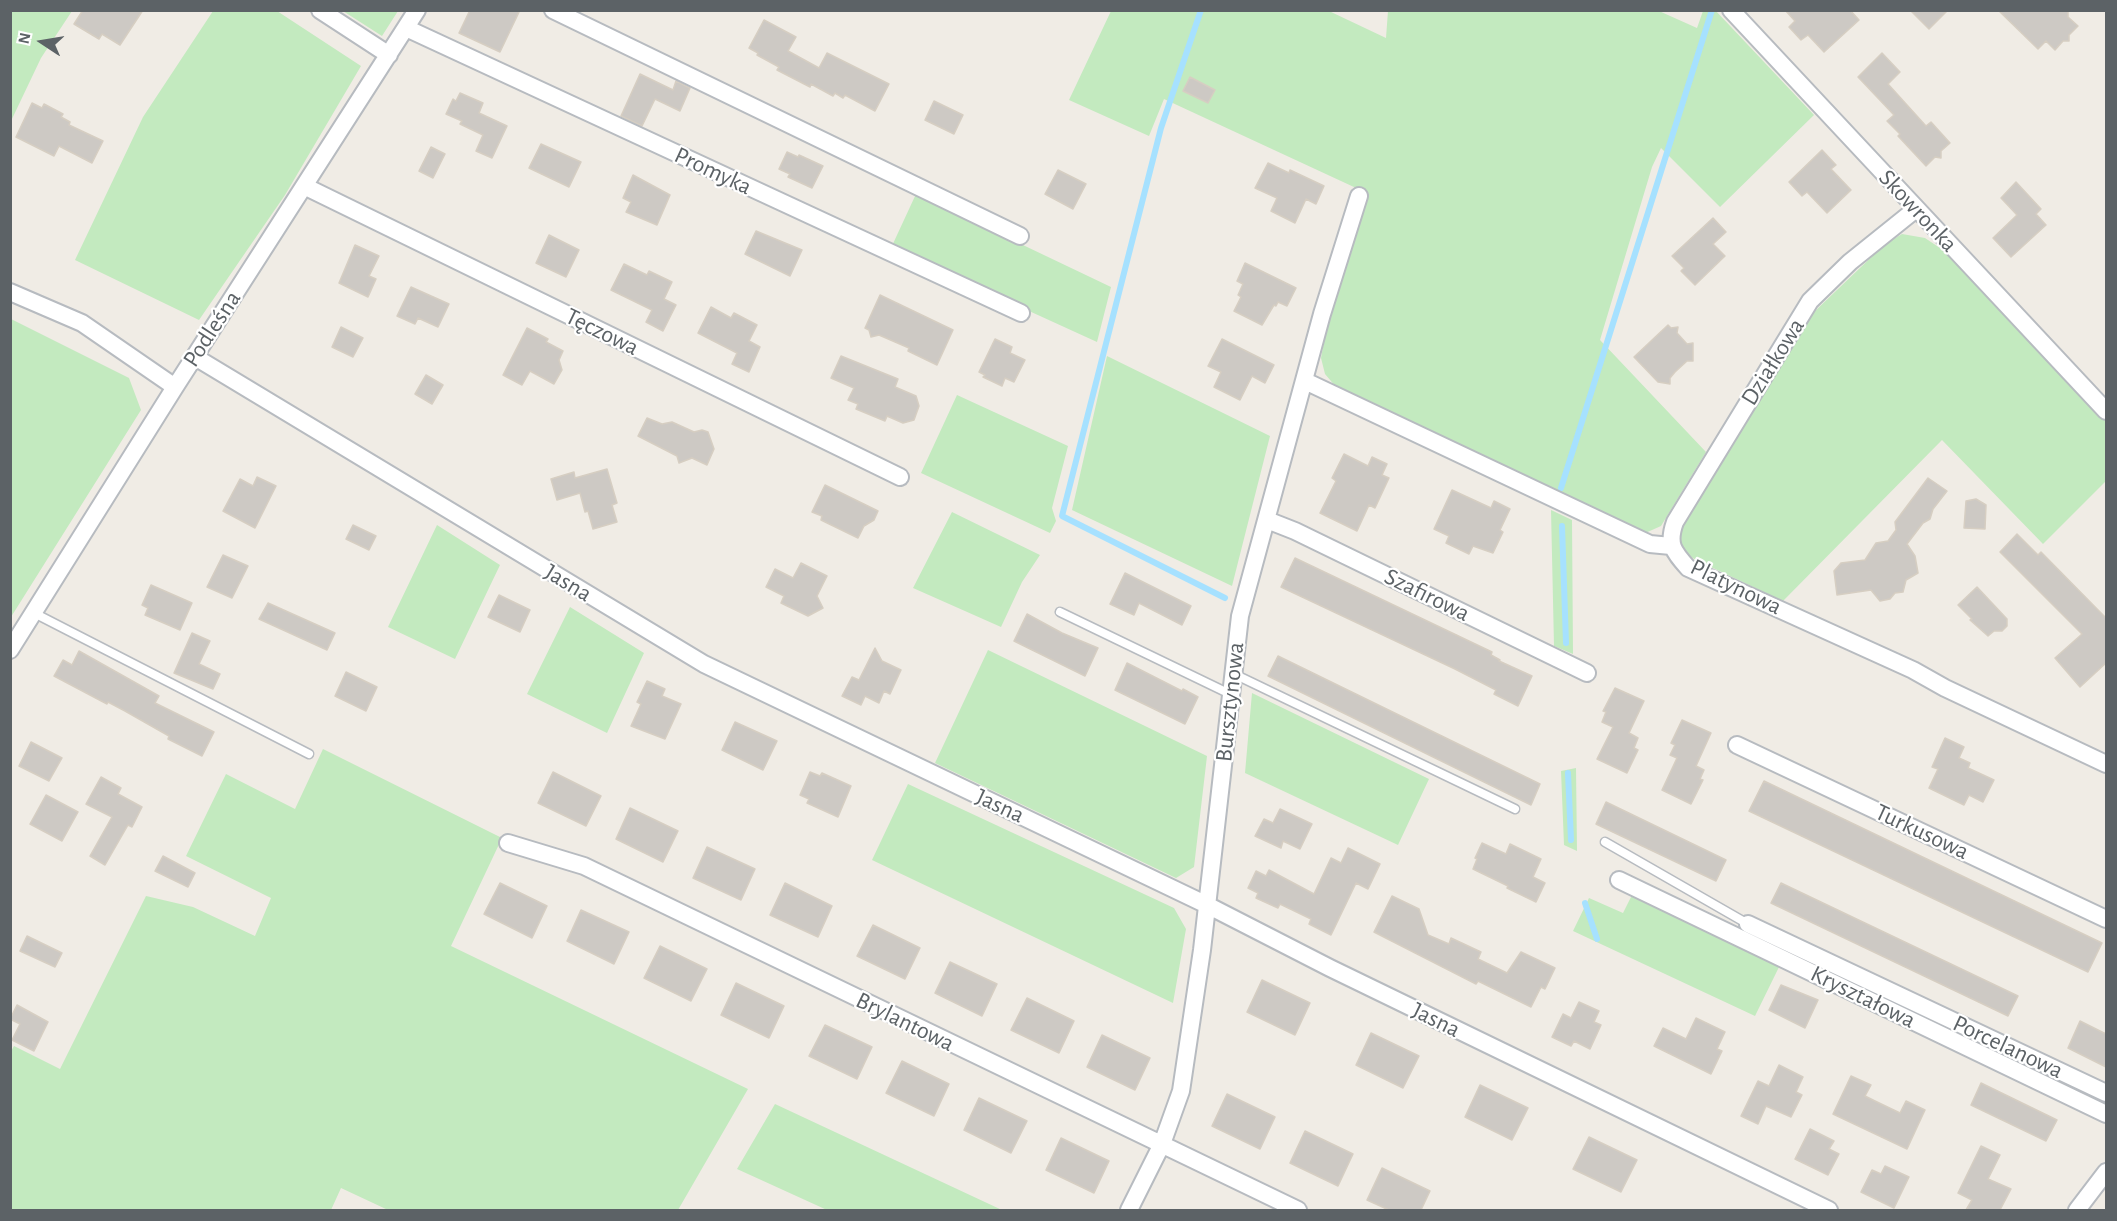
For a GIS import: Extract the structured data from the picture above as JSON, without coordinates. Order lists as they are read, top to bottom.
{
  "streets": {
    "street": [
      "Promyka",
      "Skowronka",
      "Podleśna",
      "Tęczowa",
      "Działkowa",
      "Jasna",
      "Platynowa",
      "Szafirowa",
      "Bursztynowa",
      "Turkusowa",
      "Kryształowa",
      "Brylantowa",
      "Porcelanowa"
    ]
  },
  "crossings": [
    ["Promyka", "Podleśna"],
    ["Skowronka", "Działkowa"],
    ["Podleśna", "Tęczowa"],
    ["Podleśna", "Jasna"],
    ["Działkowa", "Platynowa"],
    ["Jasna", "Bursztynowa"],
    ["Platynowa", "Bursztynowa"],
    ["Szafirowa", "Bursztynowa"],
    ["Bursztynowa", "Brylantowa"]
  ],
  "north": "left"
}
